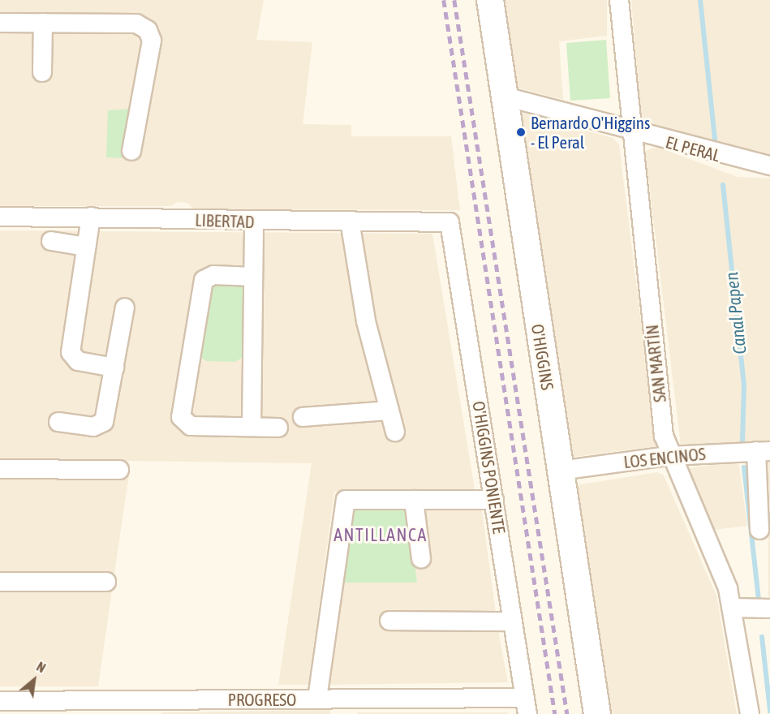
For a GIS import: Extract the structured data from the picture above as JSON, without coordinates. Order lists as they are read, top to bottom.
{
  "streets": {
    "street": [
      "EL PERAL",
      "LIBERTAD",
      "O'HIGGINS",
      "SAN MARTÍN",
      "LOS ENCINOS",
      "O'HIGGINS PONIENTE",
      "PROGRESO"
    ]
  },
  "crossings": [
    ["EL PERAL", "O'HIGGINS"],
    ["EL PERAL", "SAN MARTÍN"],
    ["LIBERTAD", "O'HIGGINS PONIENTE"],
    ["O'HIGGINS", "LOS ENCINOS"],
    ["SAN MARTÍN", "LOS ENCINOS"],
    ["O'HIGGINS PONIENTE", "PROGRESO"]
  ],
  "districts": ["ANTILLANCA"],
  "water": ["Canal Papen"],
  "places": ["Bernardo O'Higgins - El Peral"],
  "north": "top right"
}
